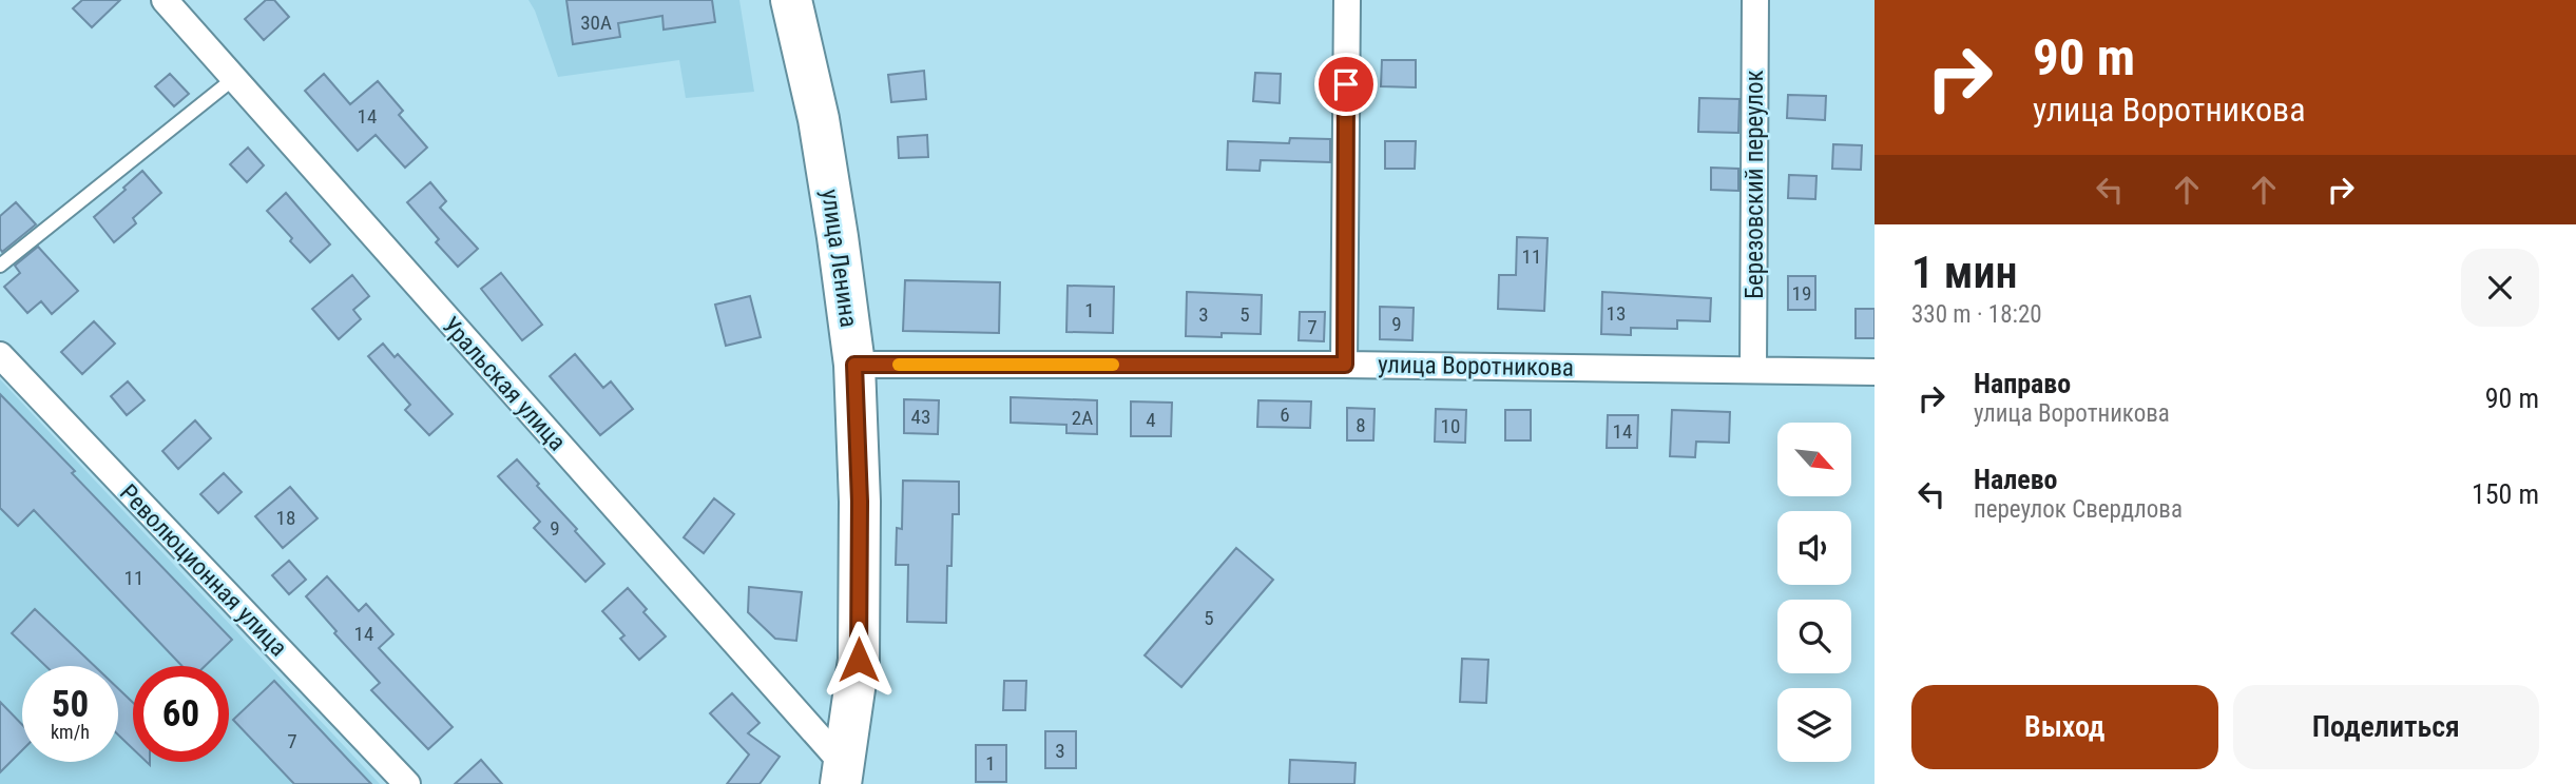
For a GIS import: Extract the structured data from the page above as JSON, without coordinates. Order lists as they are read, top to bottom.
{
  "streets": {
    "main road": ["улица Ленина"],
    "street": [
      "Березовский переулок",
      "улица Воротникова",
      "Уральская улица",
      "Революционная улица"
    ]
  },
  "crossings": [
    ["Березовский переулок", "улица Воротникова"],
    ["улица Ленина", "улица Воротникова"],
    ["улица Ленина", "Уральская улица"]
  ],
  "house_numbers": [
    "30А",
    "14",
    "11",
    "19",
    "1",
    "13",
    "3",
    "5",
    "9",
    "7",
    "6",
    "43",
    "2А",
    "4",
    "8",
    "10",
    "14",
    "18",
    "9",
    "11",
    "5",
    "14",
    "7",
    "3",
    "1"
  ],
  "north": "bottom right",
  "page": {
    "turn": ["90 m", "улица Воротникова"],
    "heading": ["1 мин", "330 m · 18:20"],
    "list": [
      {
        "name": "Направо",
        "note": "улица Воротникова",
        "value": "90 m"
      },
      {
        "name": "Налево",
        "note": "переулок Свердлова",
        "value": "150 m"
      }
    ],
    "speed": "50 km/h",
    "limit": "60",
    "buttons": ["Выход", "Поделиться"]
  }
}
